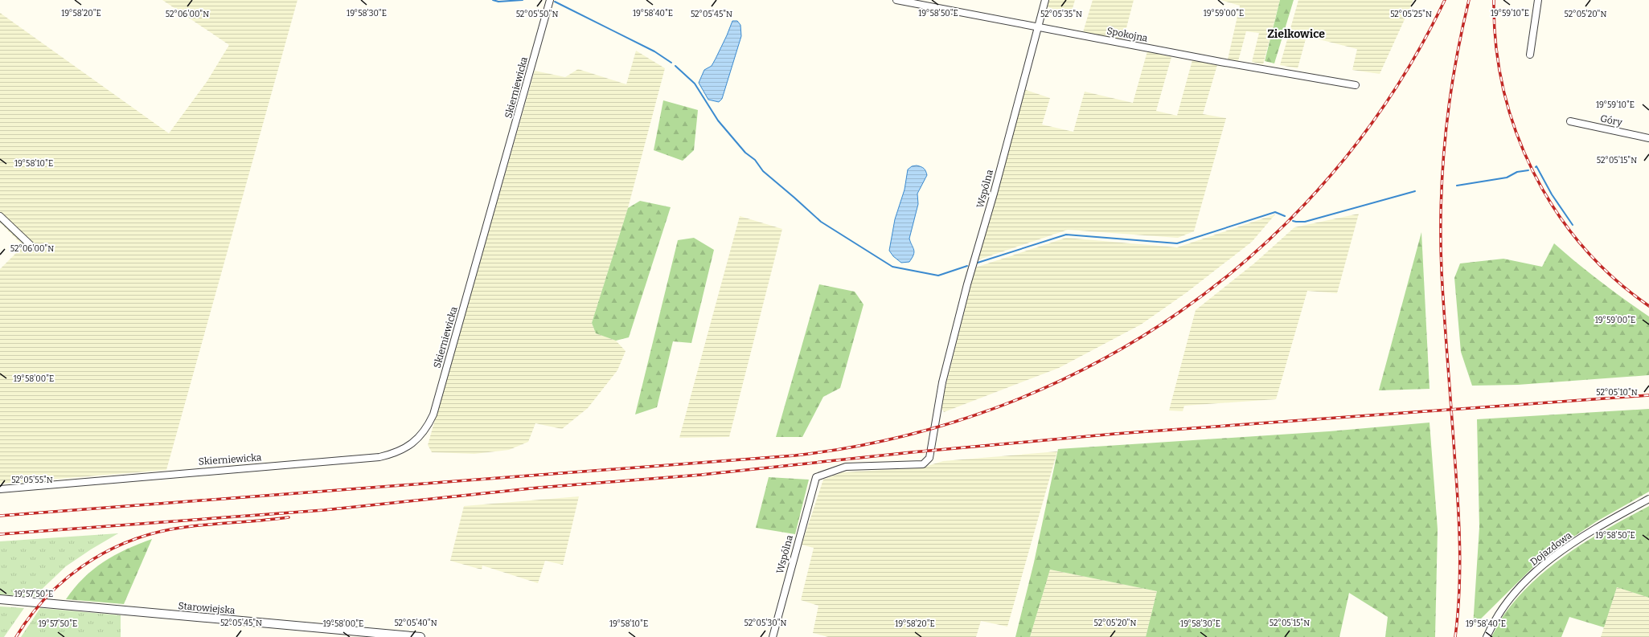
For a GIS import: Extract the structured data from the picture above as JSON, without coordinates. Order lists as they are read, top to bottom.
{
  "streets": {
    "street": [
      "Spokojna",
      "Skierniewicka",
      "Góry",
      "Wspólna",
      "Dojazdowa",
      "Starowiejska"
    ]
  },
  "crossings": [
    ["Spokojna", "Wspólna"]
  ],
  "districts": ["Zielkowice"],
  "coordinates": [
    "19°58'20\"E",
    "19°58'30\"E",
    "19°58'40\"E",
    "19°58'50\"E",
    "19°59'00\"E",
    "19°59'10\"E",
    "52°06'00\"N",
    "52°05'50\"N",
    "52°05'45\"N",
    "52°05'35\"N",
    "52°05'25\"N",
    "52°05'20\"N",
    "52°05'15\"N",
    "19°58'10\"E",
    "19°58'00\"E",
    "52°05'10\"N",
    "52°05'55\"N",
    "19°57'50\"E",
    "52°05'40\"N",
    "52°05'30\"N"
  ]
}
